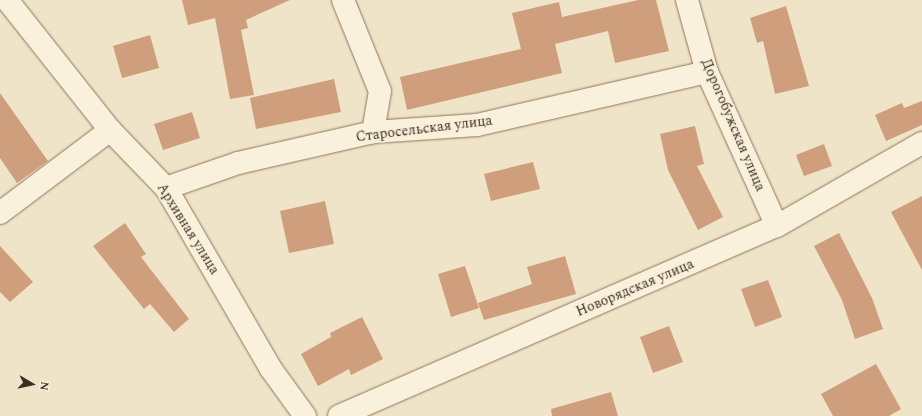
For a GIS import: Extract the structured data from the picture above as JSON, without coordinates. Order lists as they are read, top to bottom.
{
  "streets": {
    "street": [
      "Дорогобужская улица",
      "Старосельская улица",
      "Архивная улица",
      "Новорядская улица"
    ]
  },
  "crossings": [
    ["Дорогобужская улица", "Старосельская улица"],
    ["Дорогобужская улица", "Новорядская улица"],
    ["Старосельская улица", "Архивная улица"]
  ],
  "north": "right"
}
